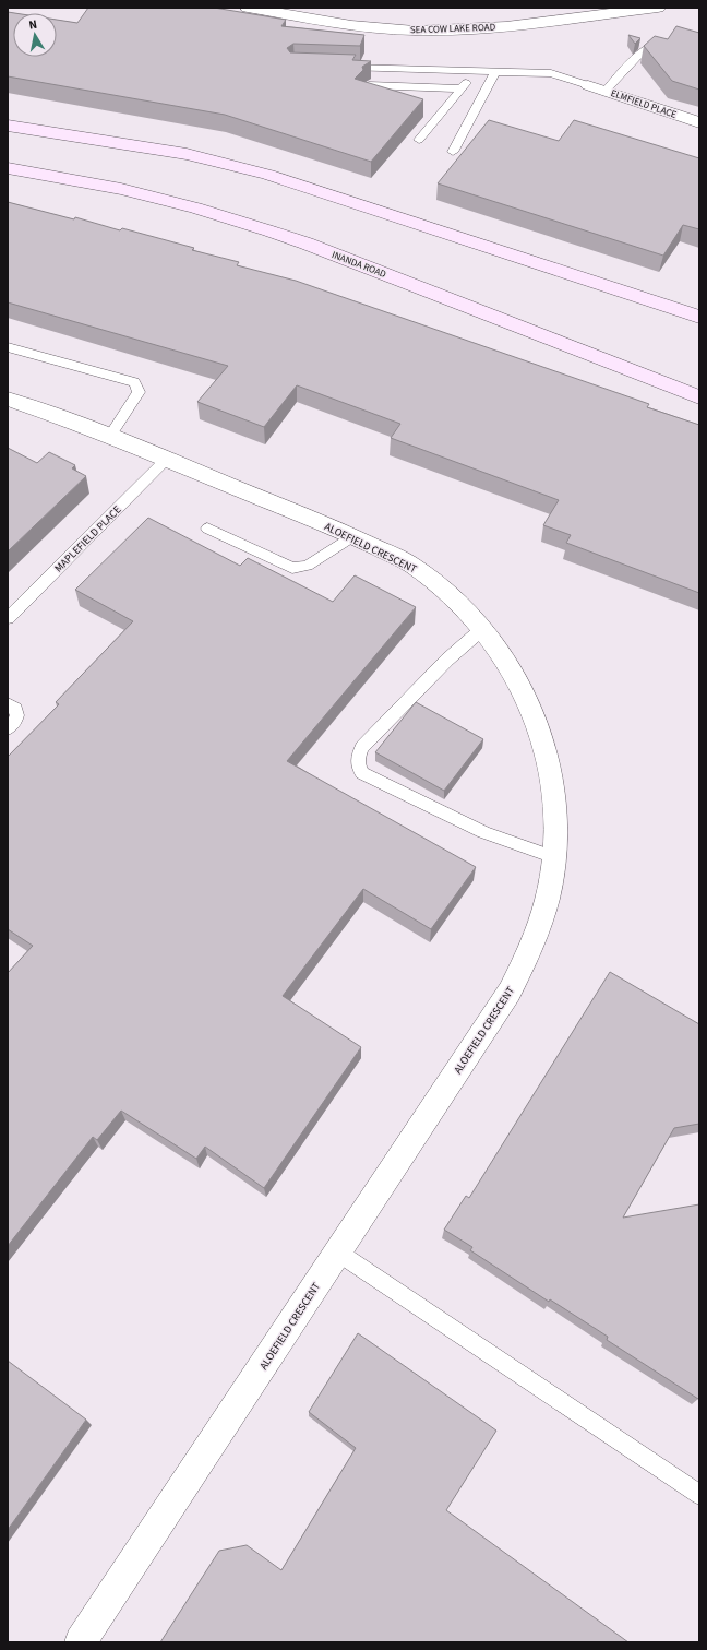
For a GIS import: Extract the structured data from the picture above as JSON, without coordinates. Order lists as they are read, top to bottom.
{
  "streets": {
    "main road": ["INANDA ROAD"],
    "street": ["SEA COW LAKE ROAD", "ELMFIELD PLACE", "ALOEFIELD CRESCENT"],
    "lane": ["MAPLEFIELD PLACE"]
  },
  "crossings": [
    ["MAPLEFIELD PLACE", "ALOEFIELD CRESCENT"]
  ],
  "north": "top"
}
